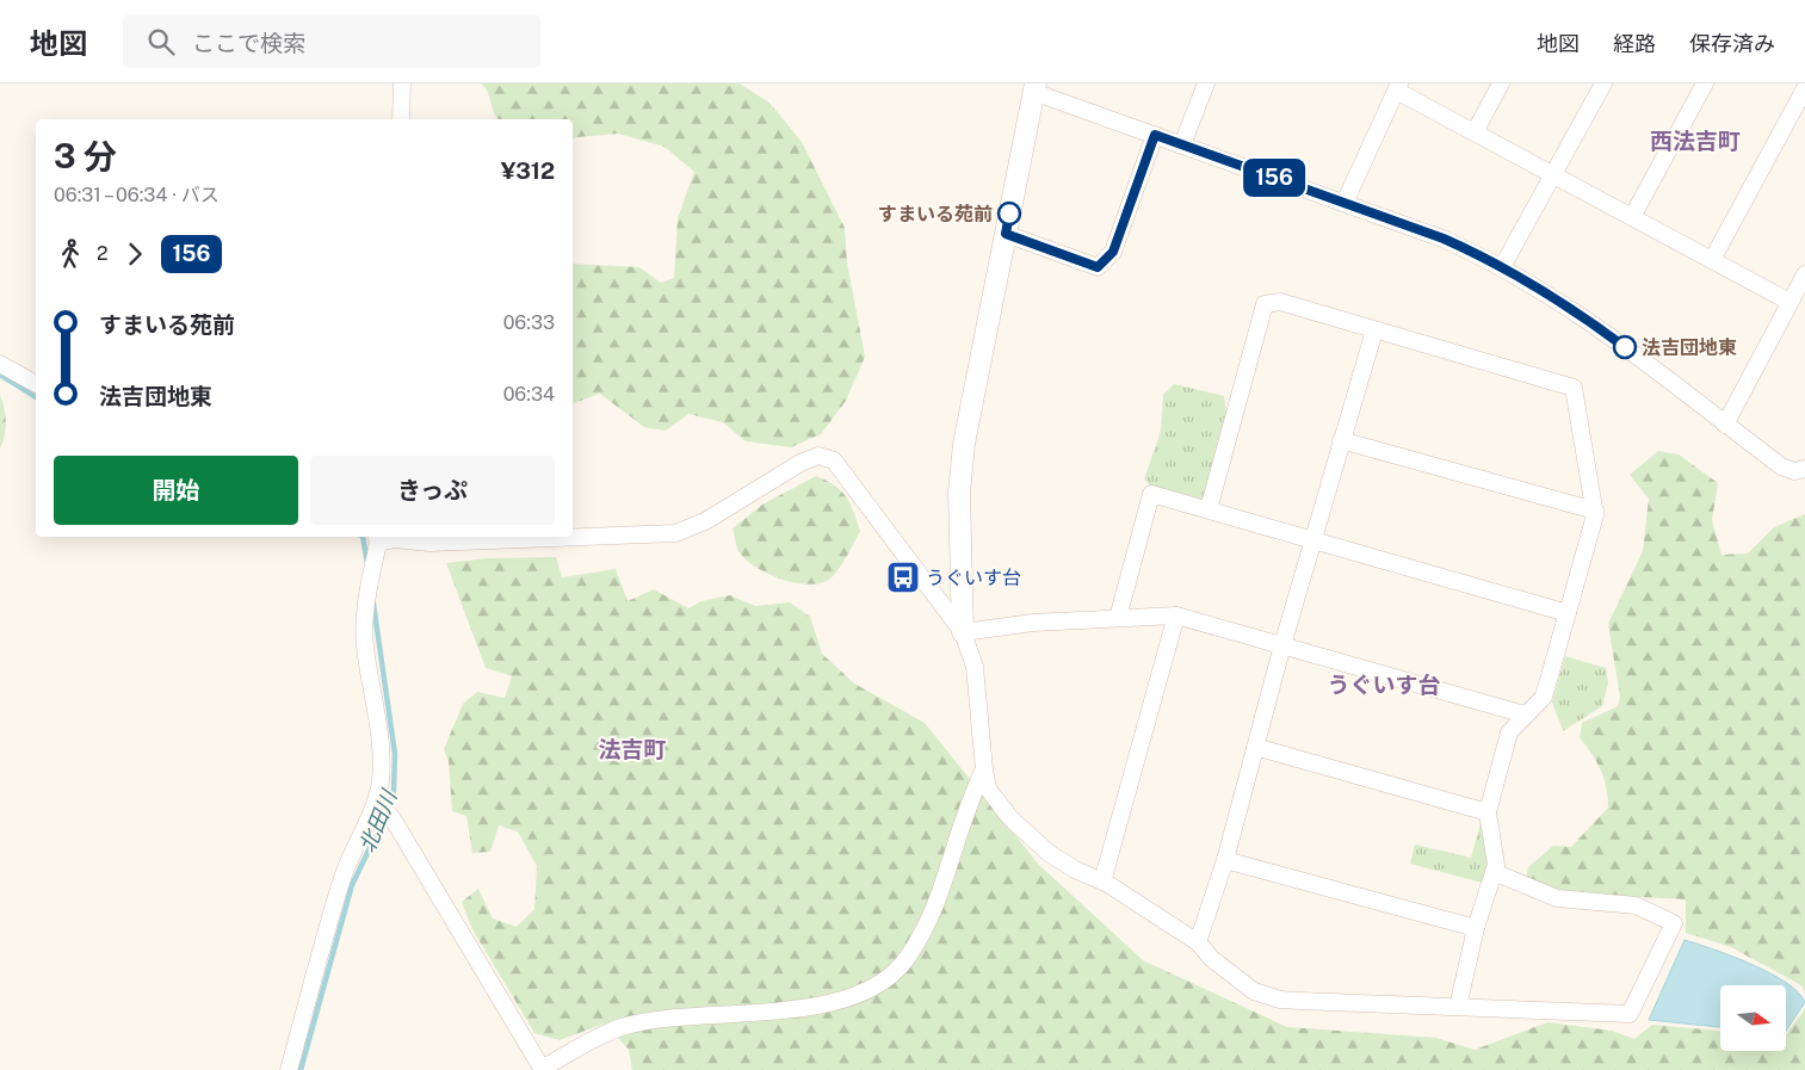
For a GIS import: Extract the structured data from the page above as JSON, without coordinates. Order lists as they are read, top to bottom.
{
  "districts": ["西法吉町", "うぐいす台", "法吉町"],
  "water": ["北田川"],
  "places": {
    "other": ["すまいる苑前", "法吉団地東"],
    "bus stop": ["うぐいす台"]
  },
  "lines": ["bus line 156"],
  "north": "right",
  "page": {
    "header": "地図",
    "search": "ここで検索",
    "nav": ["地図", "経路", "保存済み"],
    "on_map": "156",
    "heading": ["3 分", "06:31 – 06:34 · バス", "¥312"],
    "legs": ["2", "156"],
    "list": [
      {
        "name": "すまいる苑前",
        "value": "06:33"
      },
      {
        "name": "法吉団地東",
        "value": "06:34"
      }
    ],
    "buttons": ["開始", "きっぷ"]
  }
}
